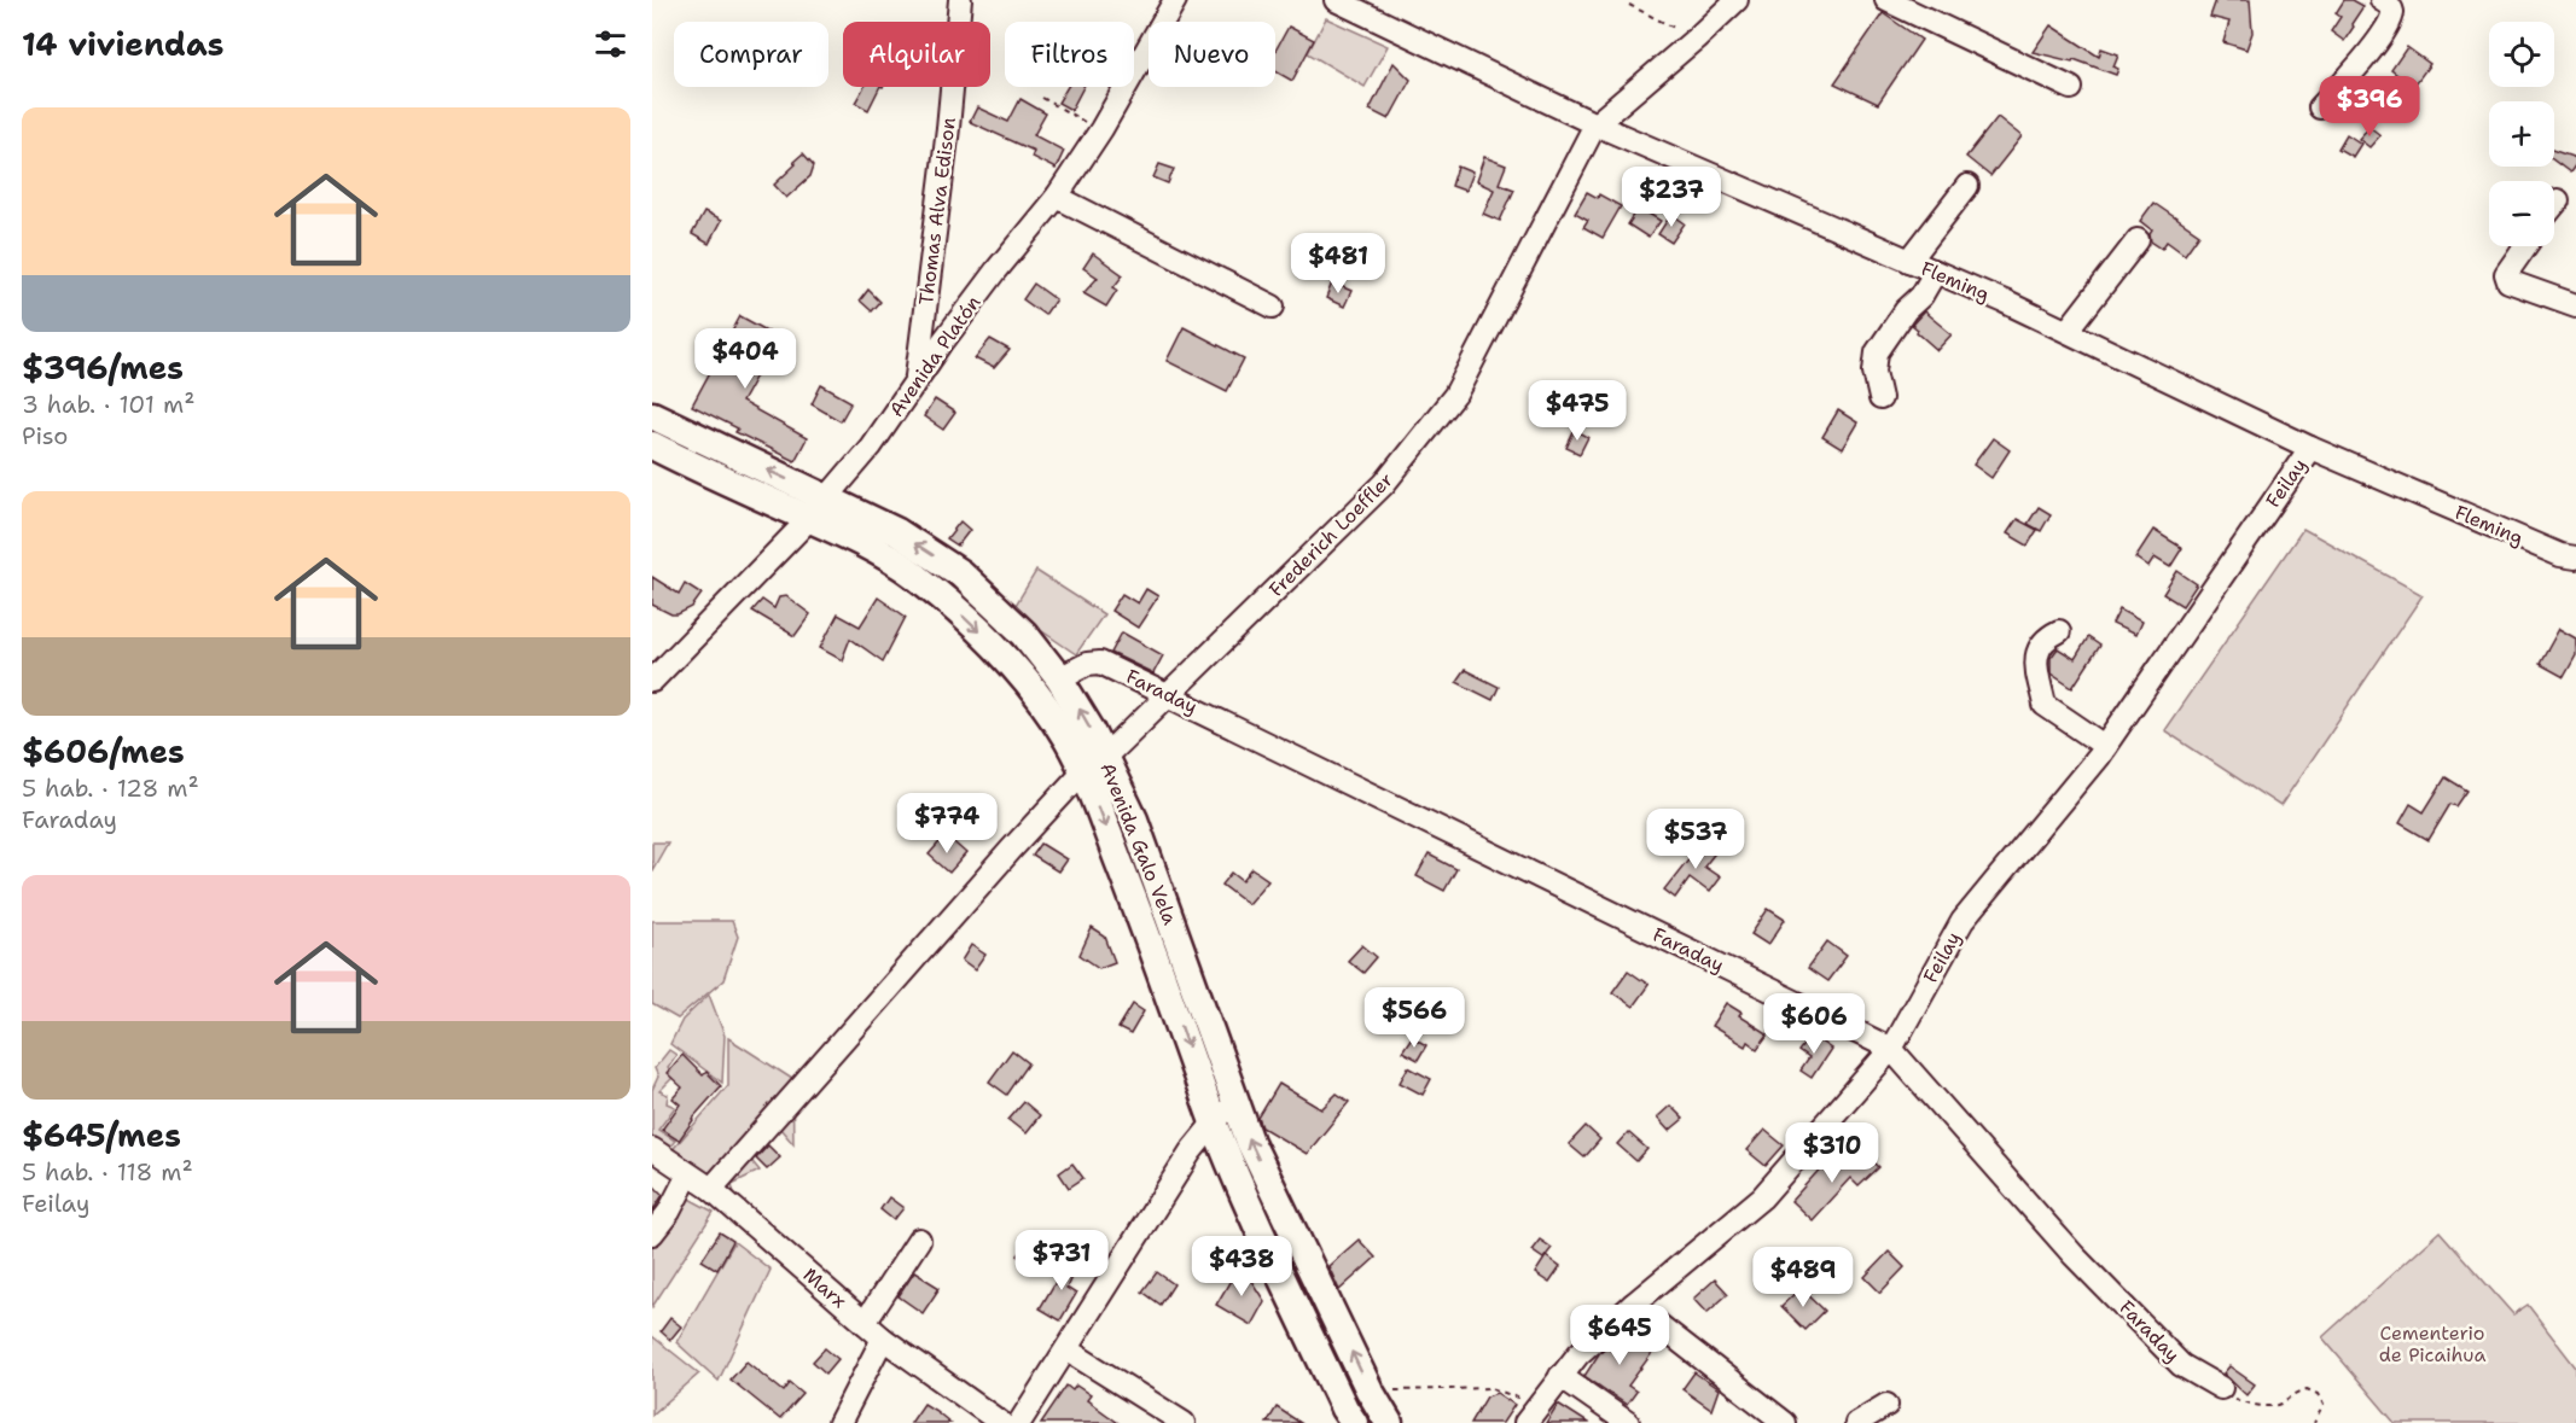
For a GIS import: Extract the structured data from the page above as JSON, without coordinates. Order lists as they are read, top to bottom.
{
  "streets": {
    "main road": ["Avenida Galo Vela"],
    "street": [
      "Thomas Alva Edison",
      "Fleming",
      "Avenida Platón",
      "Feilay",
      "Frederich Loeffler",
      "Faraday",
      "Marx"
    ]
  },
  "crossings": [
    ["Thomas Alva Edison", "Avenida Platón"],
    ["Fleming", "Feilay"],
    ["Fleming", "Frederich Loeffler"],
    ["Avenida Platón", "Avenida Galo Vela"],
    ["Feilay", "Faraday"],
    ["Frederich Loeffler", "Faraday"],
    ["Frederich Loeffler", "Avenida Galo Vela"],
    ["Frederich Loeffler", "Marx"],
    ["Faraday", "Avenida Galo Vela"]
  ],
  "parks": ["Cementerio de Picaihua"],
  "page": {
    "heading": "14 viviendas",
    "map_buttons": ["+", "−"],
    "chip": [
      "Comprar",
      "Alquilar",
      "Filtros",
      "Nuevo"
    ],
    "price": [
      "$396",
      "$237",
      "$481",
      "$404",
      "$475",
      "$774",
      "$537",
      "$566",
      "$606",
      "$310",
      "$731",
      "$438",
      "$489",
      "$645"
    ],
    "list": [
      {
        "name": "$396/mes",
        "note": "3 hab. · 101 m² · Piso"
      },
      {
        "name": "$606/mes",
        "note": "5 hab. · 128 m² · Faraday"
      },
      {
        "name": "$645/mes",
        "note": "5 hab. · 118 m² · Feilay"
      }
    ]
  }
}
